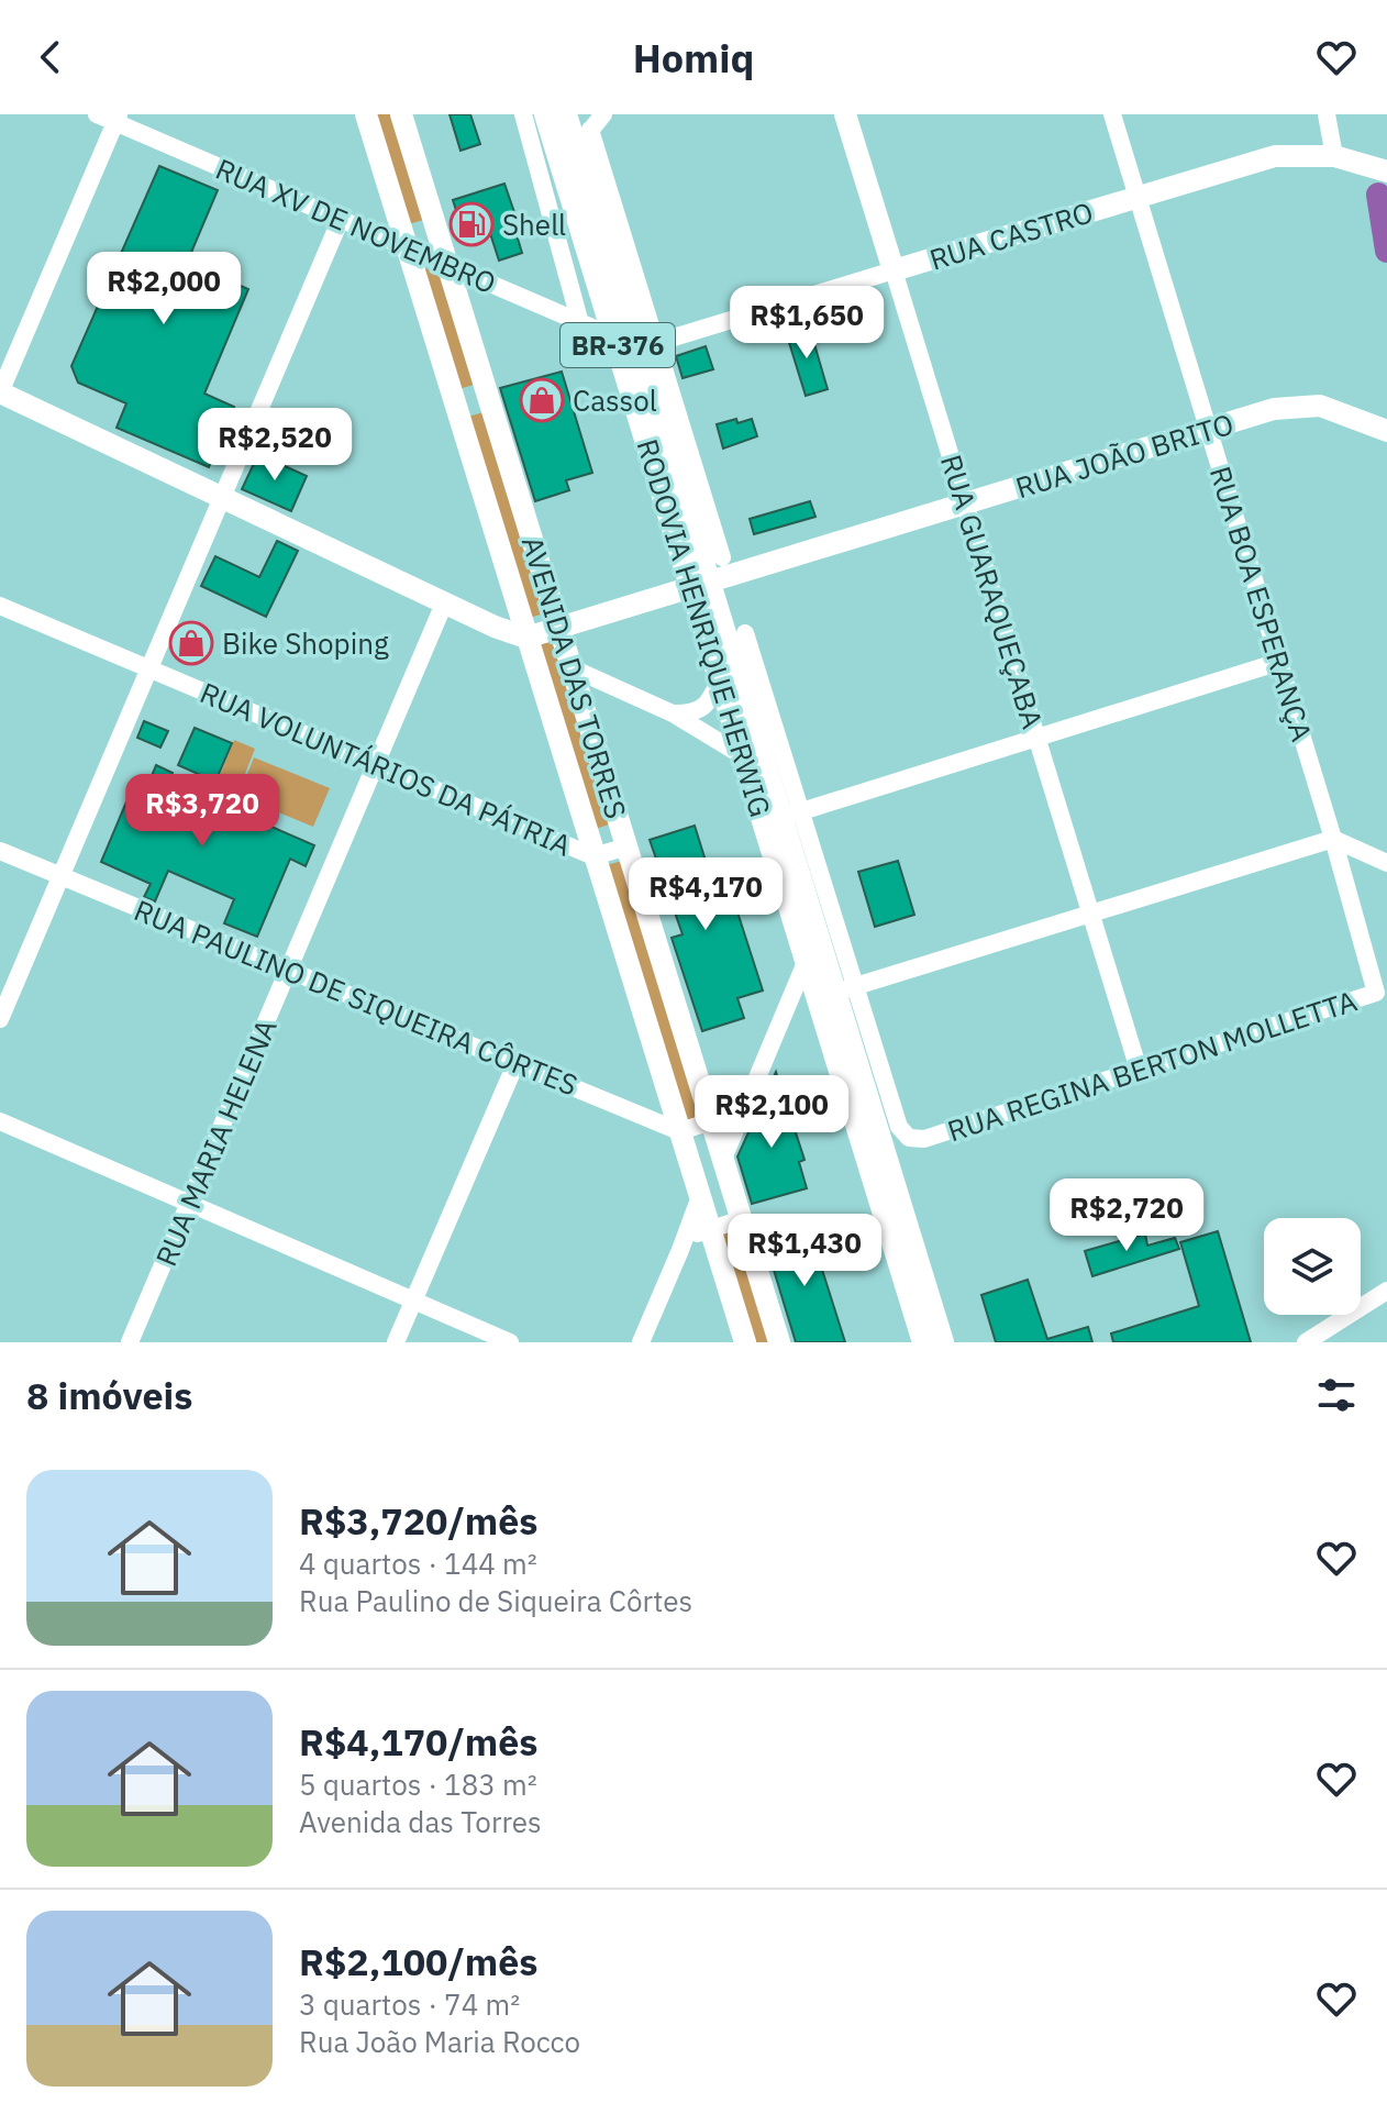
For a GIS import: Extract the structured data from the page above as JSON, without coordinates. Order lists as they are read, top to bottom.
{
  "streets": {
    "highway": ["BR-376", "RODOVIA HENRIQUE HERWIG"],
    "main road": [
      "RUA CASTRO",
      "RUA JOÃO BRITO",
      "RUA GUARAQUEÇABA",
      "AVENIDA DAS TORRES"
    ],
    "street": [
      "RUA XV DE NOVEMBRO",
      "RUA BOA ESPERANÇA",
      "RUA VOLUNTÁRIOS DA PÁTRIA",
      "RUA PAULINO DE SIQUEIRA CÔRTES",
      "RUA REGINA BERTON MOLLETTA",
      "RUA MARIA HELENA"
    ]
  },
  "crossings": [
    ["RUA XV DE NOVEMBRO", "RUA CASTRO"],
    ["RUA XV DE NOVEMBRO", "RODOVIA HENRIQUE HERWIG"],
    ["RUA XV DE NOVEMBRO", "AVENIDA DAS TORRES"],
    ["RUA CASTRO", "RUA GUARAQUEÇABA"],
    ["RUA CASTRO", "RUA BOA ESPERANÇA"],
    ["RUA CASTRO", "RODOVIA HENRIQUE HERWIG"],
    ["RUA JOÃO BRITO", "RUA GUARAQUEÇABA"],
    ["RUA JOÃO BRITO", "RUA BOA ESPERANÇA"],
    ["RUA JOÃO BRITO", "AVENIDA DAS TORRES"],
    ["RUA GUARAQUEÇABA", "RUA REGINA BERTON MOLLETTA"],
    ["RUA BOA ESPERANÇA", "RUA REGINA BERTON MOLLETTA"],
    ["RODOVIA HENRIQUE HERWIG", "RUA REGINA BERTON MOLLETTA"],
    ["AVENIDA DAS TORRES", "RUA VOLUNTÁRIOS DA PÁTRIA"],
    ["AVENIDA DAS TORRES", "RUA PAULINO DE SIQUEIRA CÔRTES"],
    ["RUA VOLUNTÁRIOS DA PÁTRIA", "RUA MARIA HELENA"],
    ["RUA PAULINO DE SIQUEIRA CÔRTES", "RUA MARIA HELENA"]
  ],
  "places": {
    "fuel station": ["Shell"],
    "shop": ["Cassol", "Bike Shoping"]
  },
  "page": {
    "header": "Homiq",
    "price": [
      "R$2,000",
      "R$1,650",
      "R$2,520",
      "R$3,720",
      "R$4,170",
      "R$2,100",
      "R$2,720",
      "R$1,430"
    ],
    "heading": "8 imóveis",
    "list": [
      {
        "name": "R$3,720/mês",
        "note": "4 quartos · 144 m² · Rua Paulino de Siqueira Côrtes"
      },
      {
        "name": "R$4,170/mês",
        "note": "5 quartos · 183 m² · Avenida das Torres"
      },
      {
        "name": "R$2,100/mês",
        "note": "3 quartos · 74 m² · Rua João Maria Rocco"
      }
    ]
  }
}
